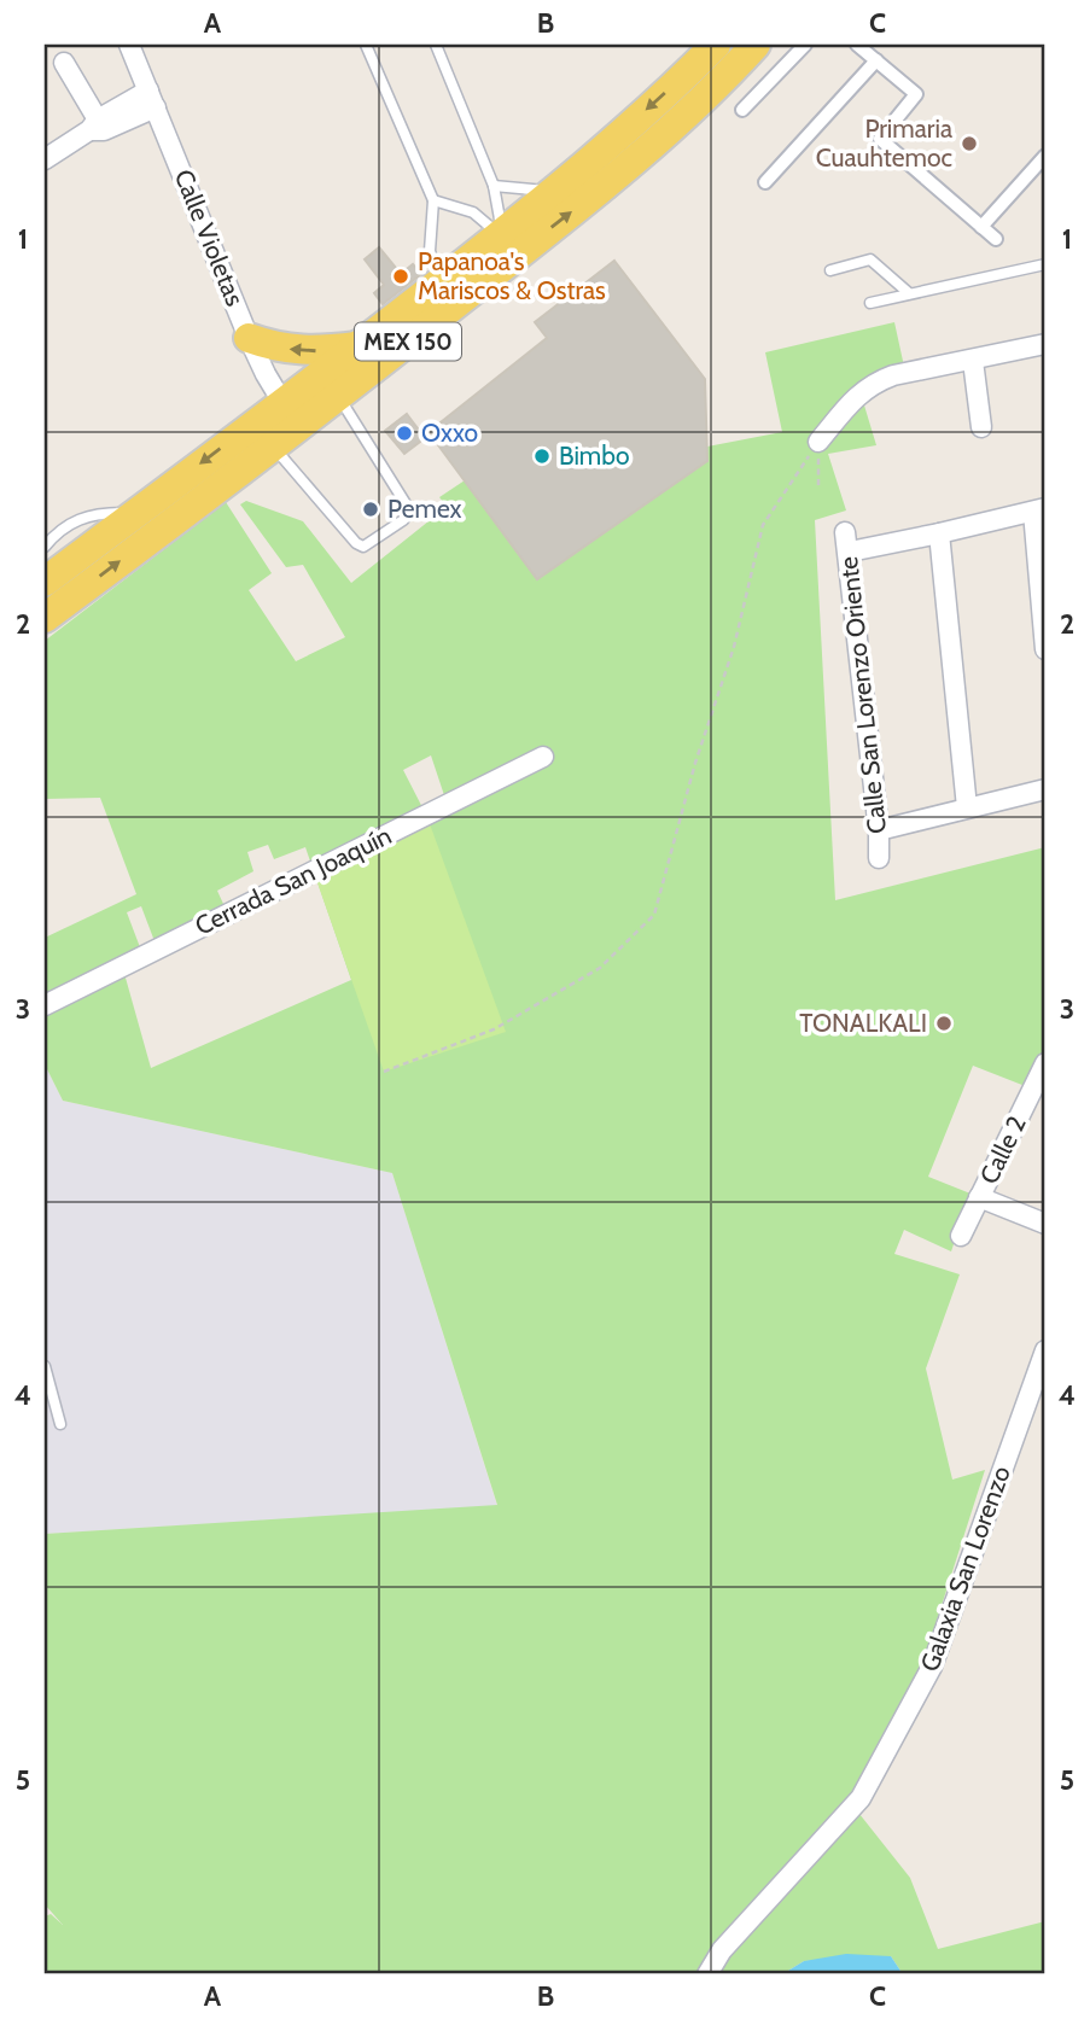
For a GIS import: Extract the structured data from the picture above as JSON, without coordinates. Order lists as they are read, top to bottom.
{
  "streets": {
    "main road": ["MEX 150"],
    "street": [
      "Calle Violetas",
      "Calle San Lorenzo Oriente",
      "Cerrada San Joaquín",
      "Calle 2",
      "Galaxia San Lorenzo"
    ]
  },
  "crossings": [
    ["Calle Violetas", "MEX 150"]
  ],
  "places": [
    "Primaria Cuauhtemoc",
    "Papanoa's Mariscos & Ostras",
    "Oxxo",
    "Bimbo",
    "Pemex",
    "TONALKALI"
  ],
  "grid": {
    "columns": ["A", "B", "C"],
    "rows": [
      "1",
      "2",
      "3",
      "4",
      "5"
    ]
  }
}
